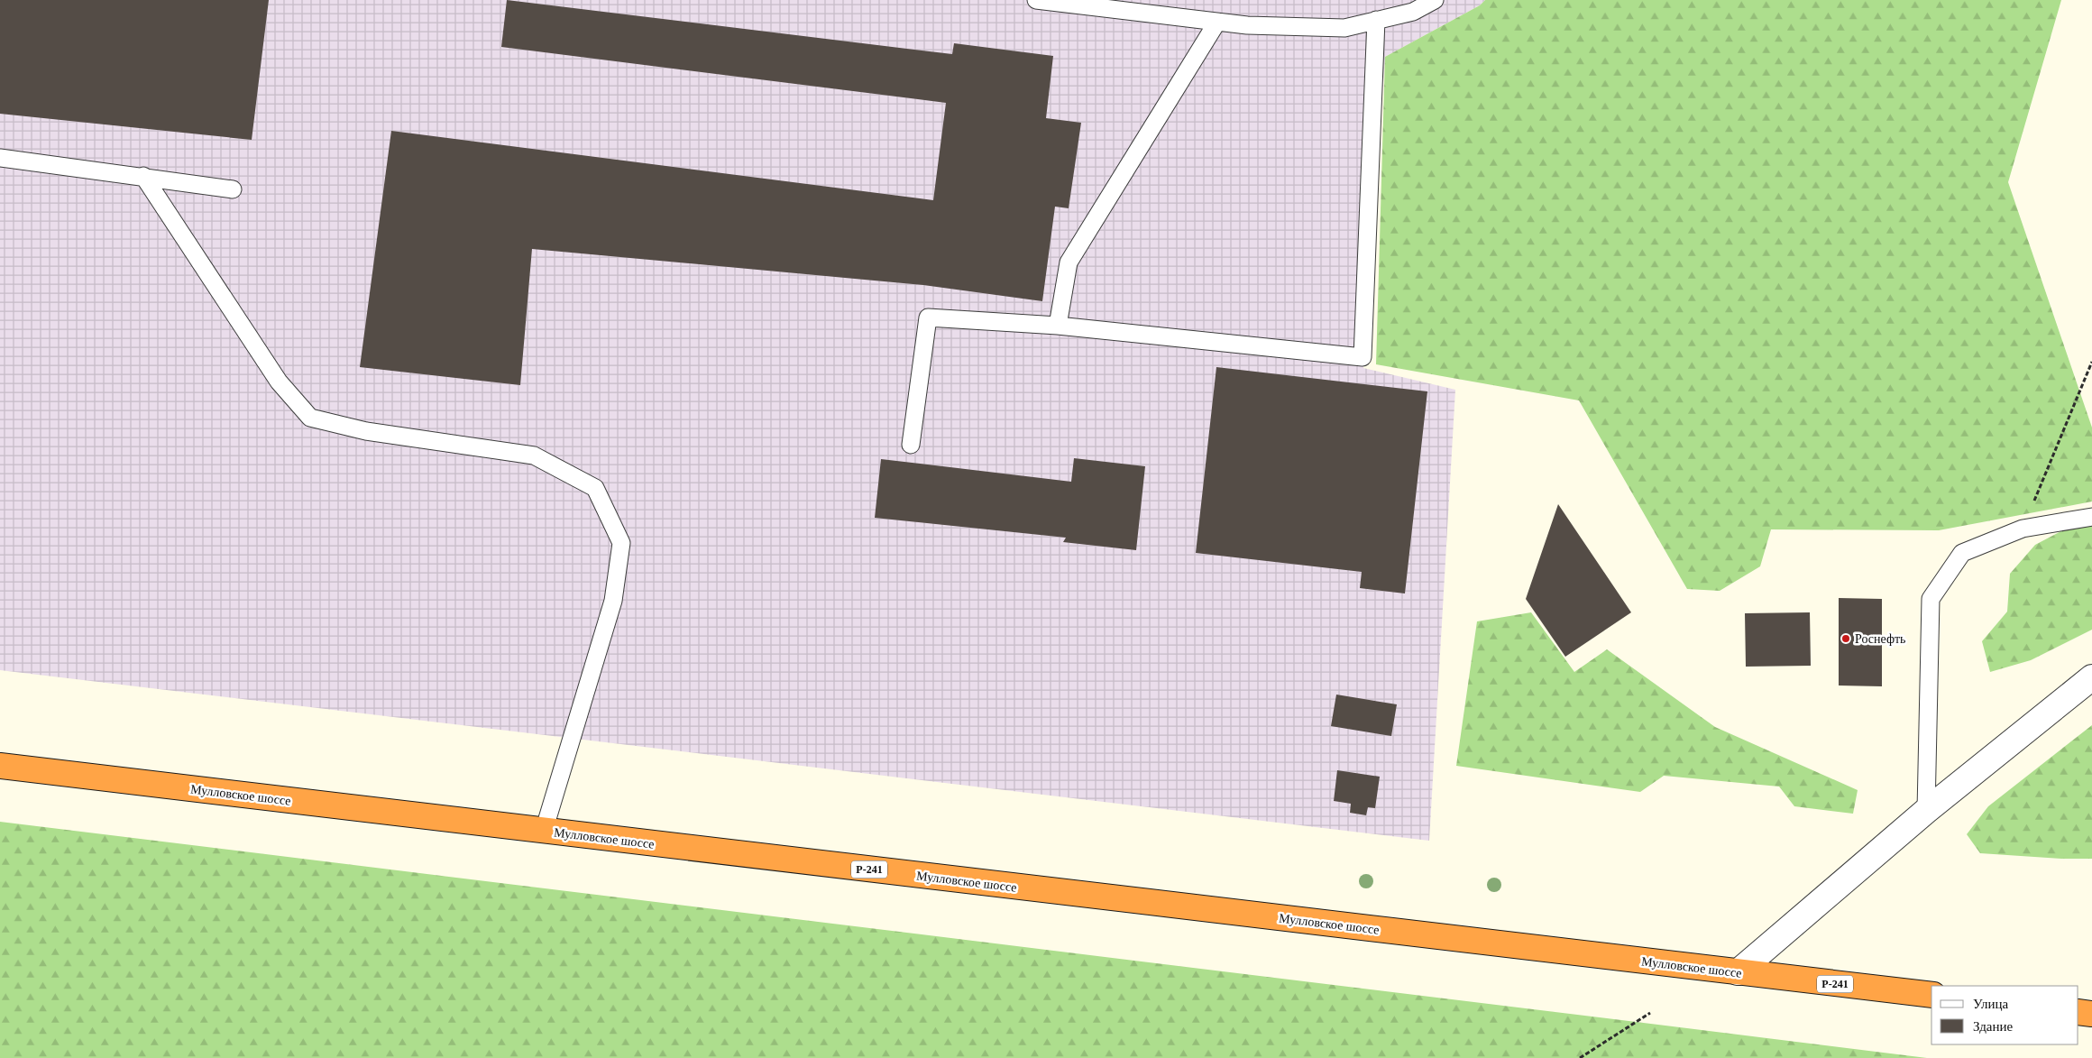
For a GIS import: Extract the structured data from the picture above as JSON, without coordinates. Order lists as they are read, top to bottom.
{
  "streets": {
    "highway": ["Мулловское шоссе", "Р-241"]
  },
  "places": ["Роснефть"],
  "legend": ["Улица", "Здание"]
}
